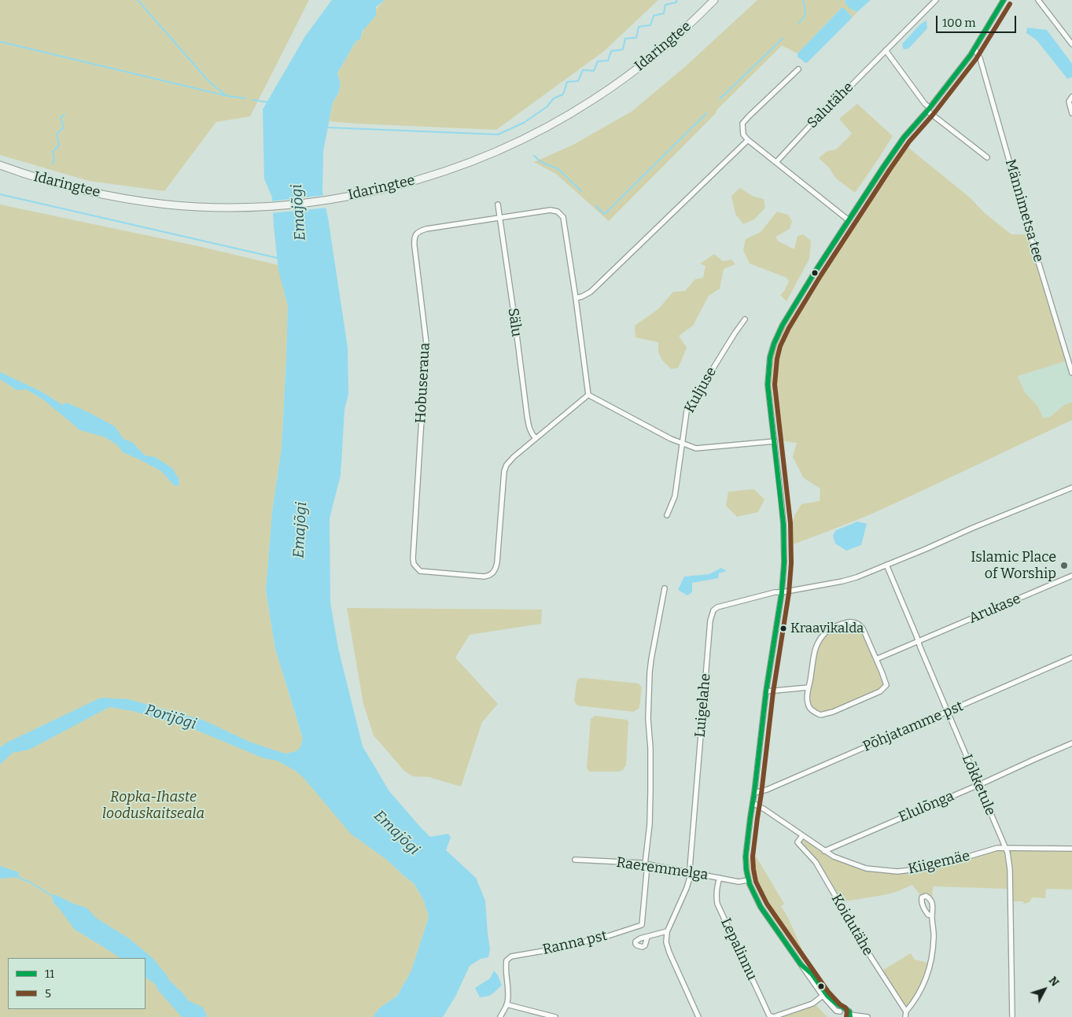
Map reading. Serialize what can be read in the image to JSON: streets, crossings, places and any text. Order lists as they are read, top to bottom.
{
  "streets": {
    "main road": ["Idaringtee"],
    "street": [
      "Salutähe",
      "Männimetsa tee",
      "Sälu",
      "Hobuseraua",
      "Kuljuse",
      "Arukase",
      "Luigelahe",
      "Põhjatamme pst",
      "Lõkketule",
      "Elulõnga",
      "Kiigemäe",
      "Raeremmelga",
      "Koidutähe",
      "Ranna pst",
      "Lepalinnu"
    ]
  },
  "crossings": [
    ["Sälu", "Hobuseraua"],
    ["Arukase", "Lõkketule"],
    ["Luigelahe", "Raeremmelga"],
    ["Põhjatamme pst", "Lõkketule"],
    ["Lõkketule", "Elulõnga"],
    ["Lõkketule", "Kiigemäe"],
    ["Elulõnga", "Kiigemäe"],
    ["Kiigemäe", "Koidutähe"],
    ["Raeremmelga", "Ranna pst"],
    ["Raeremmelga", "Lepalinnu"]
  ],
  "water": ["Emajõgi", "Porijõgi"],
  "parks": ["Ropka-Ihaste looduskaitseala"],
  "places": ["Islamic Place of Worship", "Kraavikalda"],
  "lines": ["transit line 11", "transit line 5"],
  "legend": ["11", "5"],
  "scale_bar": "100 m",
  "north": "top right"
}
